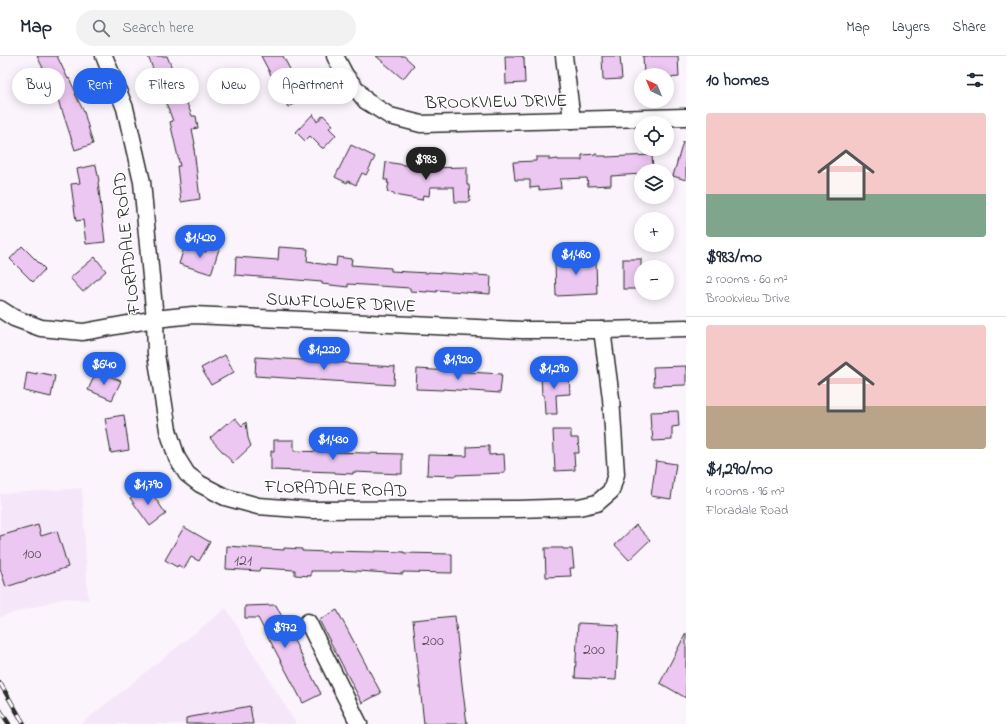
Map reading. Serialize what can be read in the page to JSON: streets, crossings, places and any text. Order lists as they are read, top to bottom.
{
  "streets": {
    "street": ["BROOKVIEW DRIVE", "FLORADALE ROAD", "SUNFLOWER DRIVE"]
  },
  "crossings": [
    ["FLORADALE ROAD", "SUNFLOWER DRIVE"]
  ],
  "house_numbers": [
    "100",
    "121",
    "200",
    "200"
  ],
  "north": "top left",
  "page": {
    "header": "Map",
    "search": "Search here",
    "nav": ["Map", "Layers", "Share"],
    "heading": "10 homes",
    "map_buttons": ["+", "−"],
    "chip": [
      "Buy",
      "Rent",
      "Filters",
      "New",
      "Apartment"
    ],
    "list": [
      {
        "name": "$983/mo",
        "note": "2 rooms · 60 m² · Brookview Drive"
      },
      {
        "name": "$1,290/mo",
        "note": "4 rooms · 96 m² · Floradale Road"
      }
    ],
    "price": [
      "$983",
      "$1,420",
      "$1,480",
      "$1,220",
      "$1,920",
      "$640",
      "$1,290",
      "$1,430",
      "$1,790",
      "$972"
    ]
  }
}
